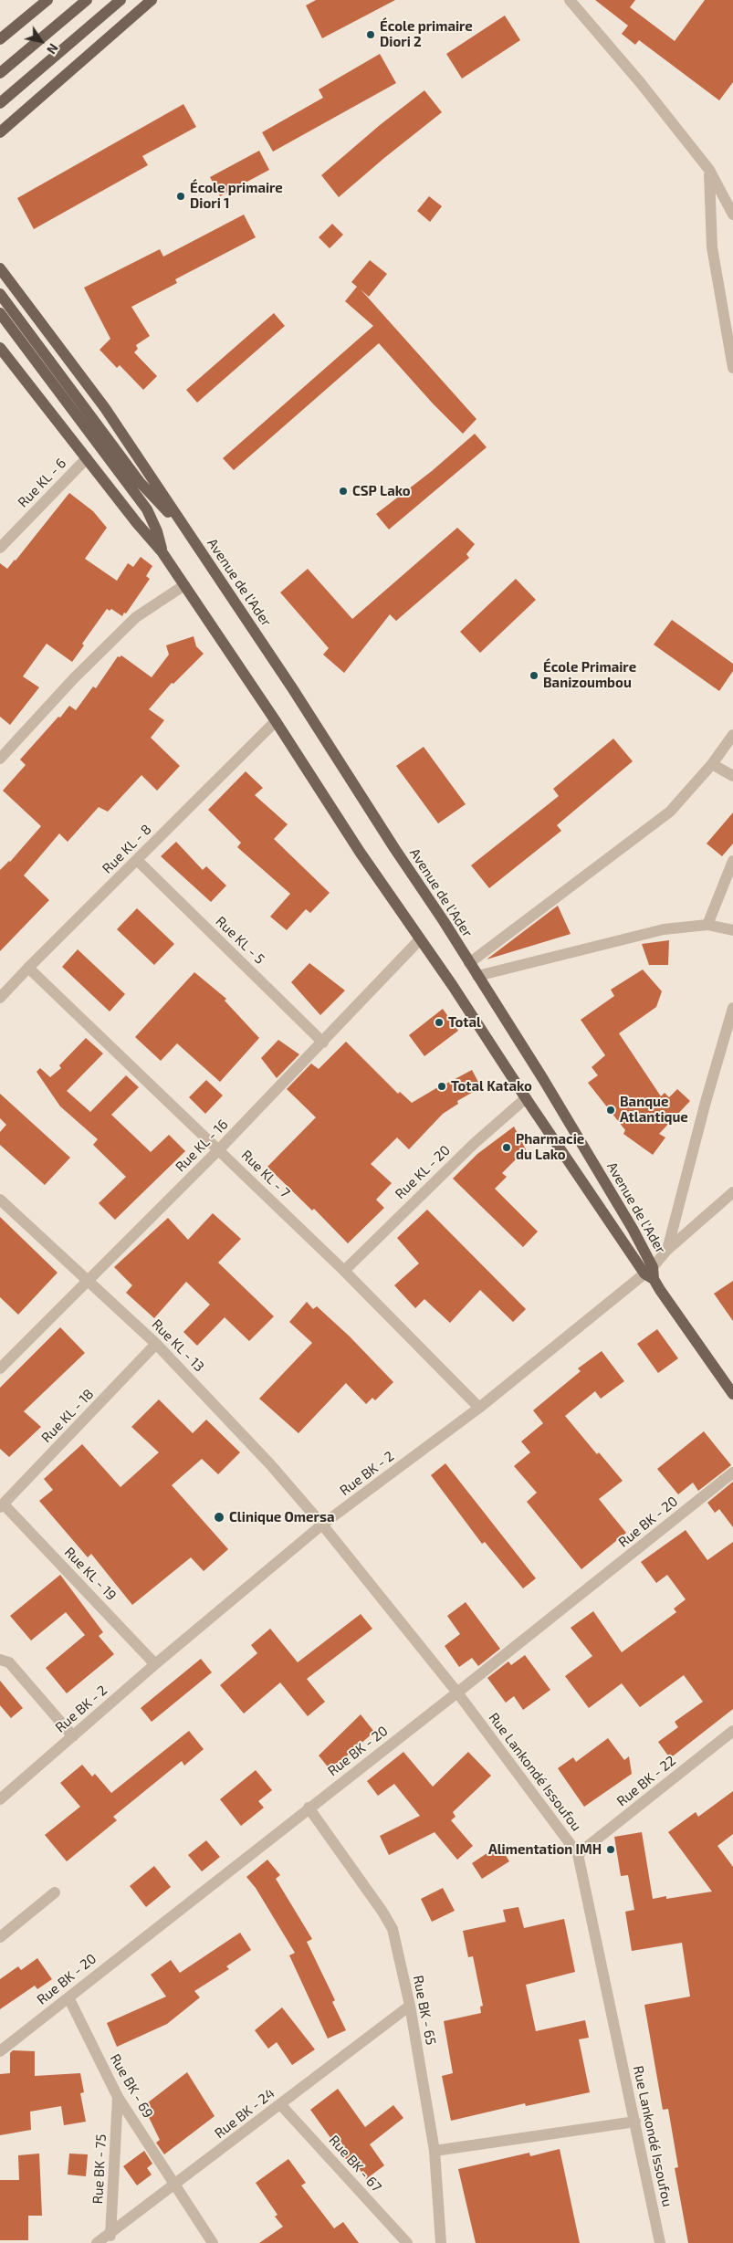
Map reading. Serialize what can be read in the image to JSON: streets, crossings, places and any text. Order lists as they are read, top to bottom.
{
  "streets": {
    "main road": ["Avenue de l'Ader"],
    "street": [
      "Rue KL - 6",
      "Rue KL - 8",
      "Rue KL - 5",
      "Rue KL - 16",
      "Rue KL - 20",
      "Rue KL - 7",
      "Rue KL - 13",
      "Rue KL - 18",
      "Rue BK - 2",
      "Rue BK - 20",
      "Rue KL - 19",
      "Rue Lankondé Issoufou",
      "Rue BK - 22",
      "Rue BK - 65",
      "Rue BK - 69",
      "Rue BK - 24",
      "Rue BK - 67",
      "Rue BK - 75"
    ]
  },
  "crossings": [
    ["Rue KL - 6", "Avenue de l'Ader"],
    ["Avenue de l'Ader", "Rue KL - 8"],
    ["Avenue de l'Ader", "Rue KL - 16"],
    ["Avenue de l'Ader", "Rue KL - 20"],
    ["Avenue de l'Ader", "Rue BK - 2"],
    ["Rue KL - 8", "Rue KL - 5"],
    ["Rue KL - 8", "Rue KL - 7"],
    ["Rue KL - 5", "Rue KL - 16"],
    ["Rue KL - 16", "Rue KL - 7"],
    ["Rue KL - 16", "Rue KL - 13"],
    ["Rue KL - 20", "Rue KL - 7"],
    ["Rue KL - 7", "Rue BK - 2"],
    ["Rue KL - 13", "Rue KL - 18"],
    ["Rue KL - 13", "Rue BK - 2"],
    ["Rue KL - 13", "Rue Lankondé Issoufou"],
    ["Rue KL - 18", "Rue KL - 19"],
    ["Rue BK - 2", "Rue KL - 19"],
    ["Rue BK - 2", "Rue Lankondé Issoufou"],
    ["Rue BK - 20", "Rue Lankondé Issoufou"],
    ["Rue BK - 20", "Rue BK - 65"],
    ["Rue BK - 20", "Rue BK - 69"],
    ["Rue Lankondé Issoufou", "Rue BK - 22"],
    ["Rue BK - 65", "Rue BK - 24"],
    ["Rue BK - 69", "Rue BK - 24"],
    ["Rue BK - 69", "Rue BK - 75"],
    ["Rue BK - 24", "Rue BK - 67"],
    ["Rue BK - 24", "Rue BK - 75"]
  ],
  "places": [
    "École primaire Diori 2",
    "École primaire Diori 1",
    "CSP Lako",
    "École Primaire Banizoumbou",
    "Total",
    "Total Katako",
    "Banque Atlantique",
    "Pharmacie du Lako",
    "Clinique Omersa",
    "Alimentation IMH"
  ],
  "north": "bottom right"
}
